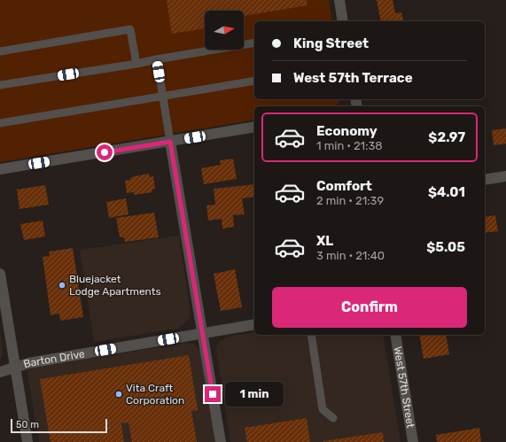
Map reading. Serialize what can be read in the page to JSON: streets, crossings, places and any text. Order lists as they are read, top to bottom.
{
  "streets": {
    "street": ["Barton Drive", "West 57th Street"]
  },
  "places": ["Bluejacket Lodge Apartments", "Vita Craft Corporation"],
  "scale_bar": "50 m",
  "north": "right",
  "page": {
    "banner": ["King Street", "West 57th Terrace"],
    "list": [
      {
        "name": "Economy",
        "note": "1 min · 21:38",
        "value": "$2.97"
      },
      {
        "name": "Comfort",
        "note": "2 min · 21:39",
        "value": "$4.01"
      },
      {
        "name": "XL",
        "note": "3 min · 21:40",
        "value": "$5.05"
      }
    ],
    "buttons": "Confirm",
    "bubble": "1 min",
    "scale": "50 m"
  }
}
